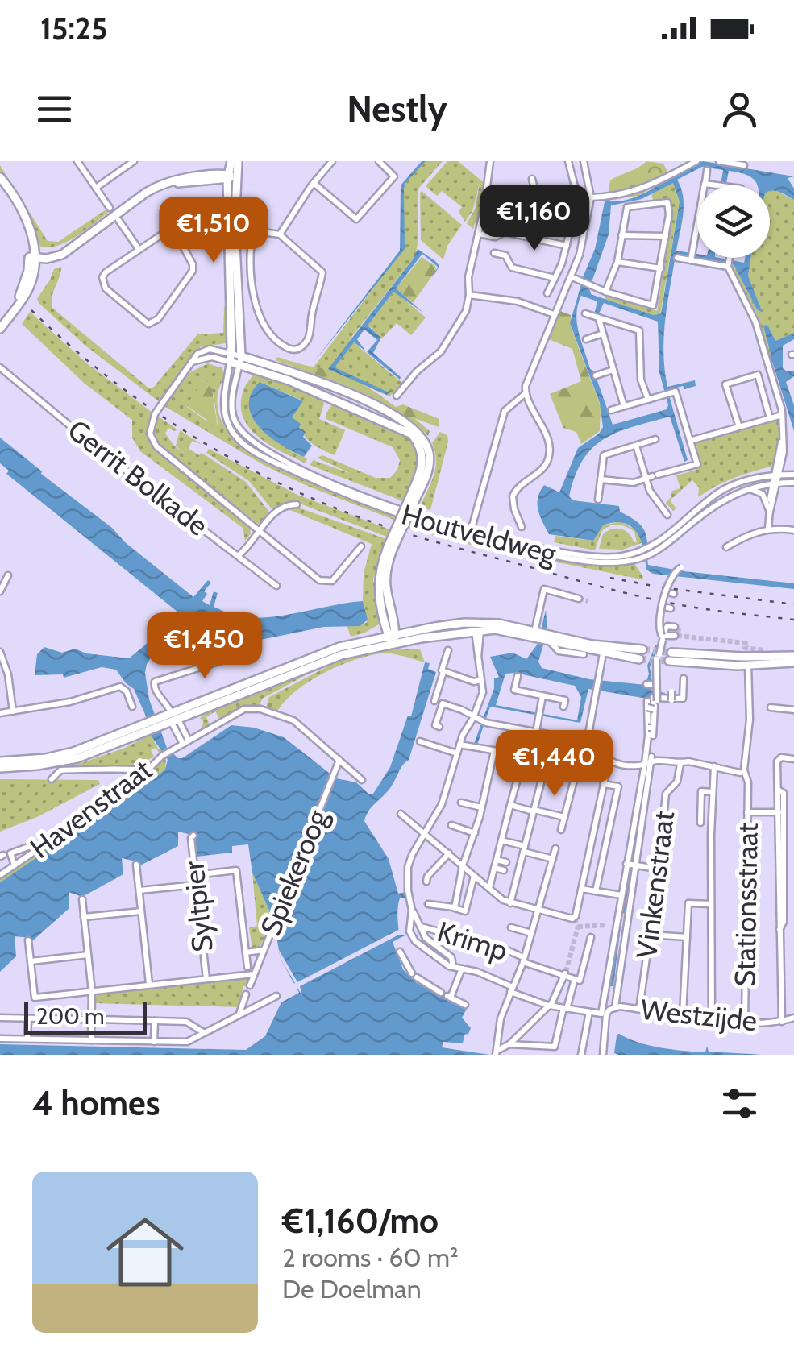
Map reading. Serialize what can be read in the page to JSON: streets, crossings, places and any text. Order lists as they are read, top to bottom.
{
  "streets": {
    "street": [
      "Gerrit Bolkade",
      "Houtveldweg",
      "Havenstraat",
      "Spiekeroog",
      "Vinkenstraat",
      "Stationsstraat",
      "Syltpier",
      "Krimp",
      "Westzijde"
    ]
  },
  "crossings": [
    ["Vinkenstraat", "Westzijde"],
    ["Stationsstraat", "Westzijde"]
  ],
  "scale_bar": "200 m",
  "page": {
    "status": "15:25",
    "header": "Nestly",
    "price": [
      "€1,160",
      "€1,510",
      "€1,450",
      "€1,440"
    ],
    "scale": "200 m",
    "heading": "4 homes",
    "list": [
      {
        "name": "€1,160/mo",
        "note": "2 rooms · 60 m² · De Doelman"
      }
    ]
  }
}
